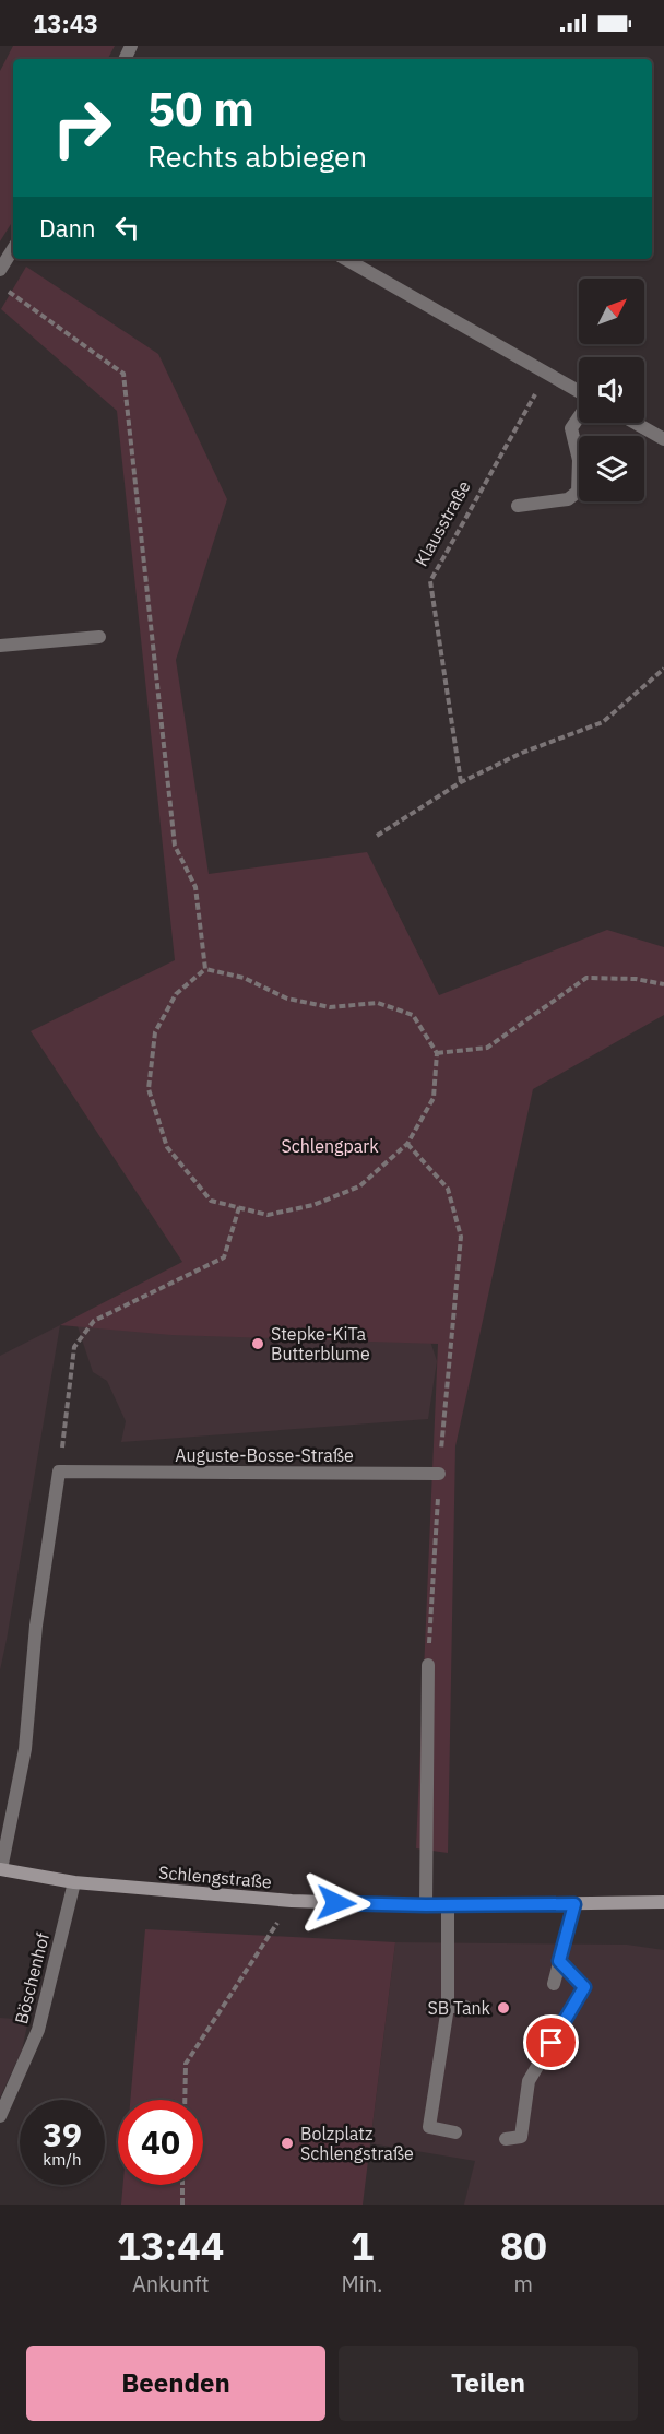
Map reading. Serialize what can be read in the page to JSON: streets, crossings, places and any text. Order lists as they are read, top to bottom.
{
  "streets": {
    "street": ["Auguste-Bosse-Straße", "Schlengstraße", "Böschenhof"],
    "path": ["Klausstraße"]
  },
  "crossings": [
    ["Schlengstraße", "Böschenhof"]
  ],
  "parks": ["Schlengpark"],
  "places": ["Stepke-KiTa Butterblume", "SB Tank", "Bolzplatz Schlengstraße"],
  "north": "top right",
  "page": {
    "status": "13:43",
    "turn": ["50 m", "Rechts abbiegen"],
    "then": "Dann",
    "speed": "39 km/h",
    "limit": "40",
    "eta": [
      "13:44",
      "Ankunft",
      "1",
      "Min.",
      "80",
      "m"
    ],
    "buttons": ["Beenden", "Teilen"]
  }
}
